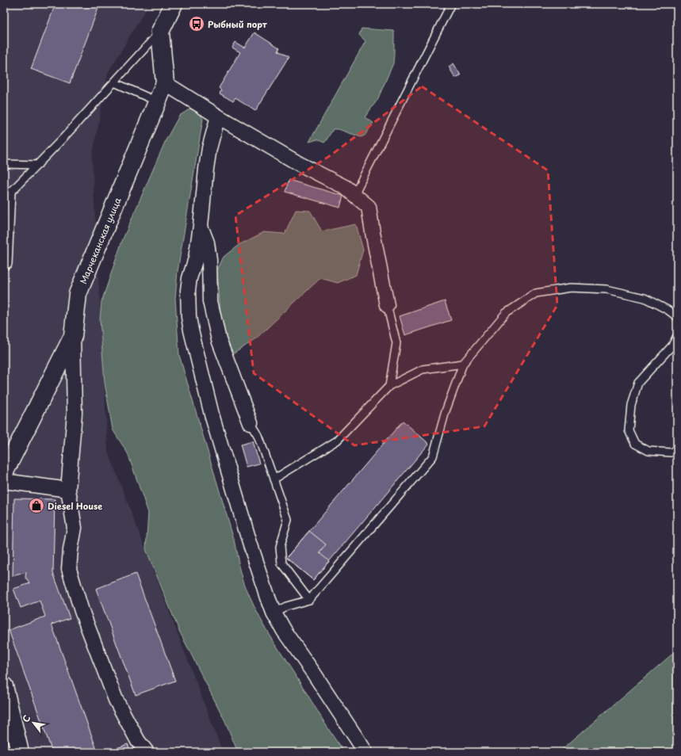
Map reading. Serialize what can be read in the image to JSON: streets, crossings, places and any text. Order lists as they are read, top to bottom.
{
  "streets": {
    "street": ["Марчеканская улица"]
  },
  "places": {
    "bus stop": ["Рыбный порт"],
    "shop": ["Diesel House"]
  },
  "north": "top left"
}
